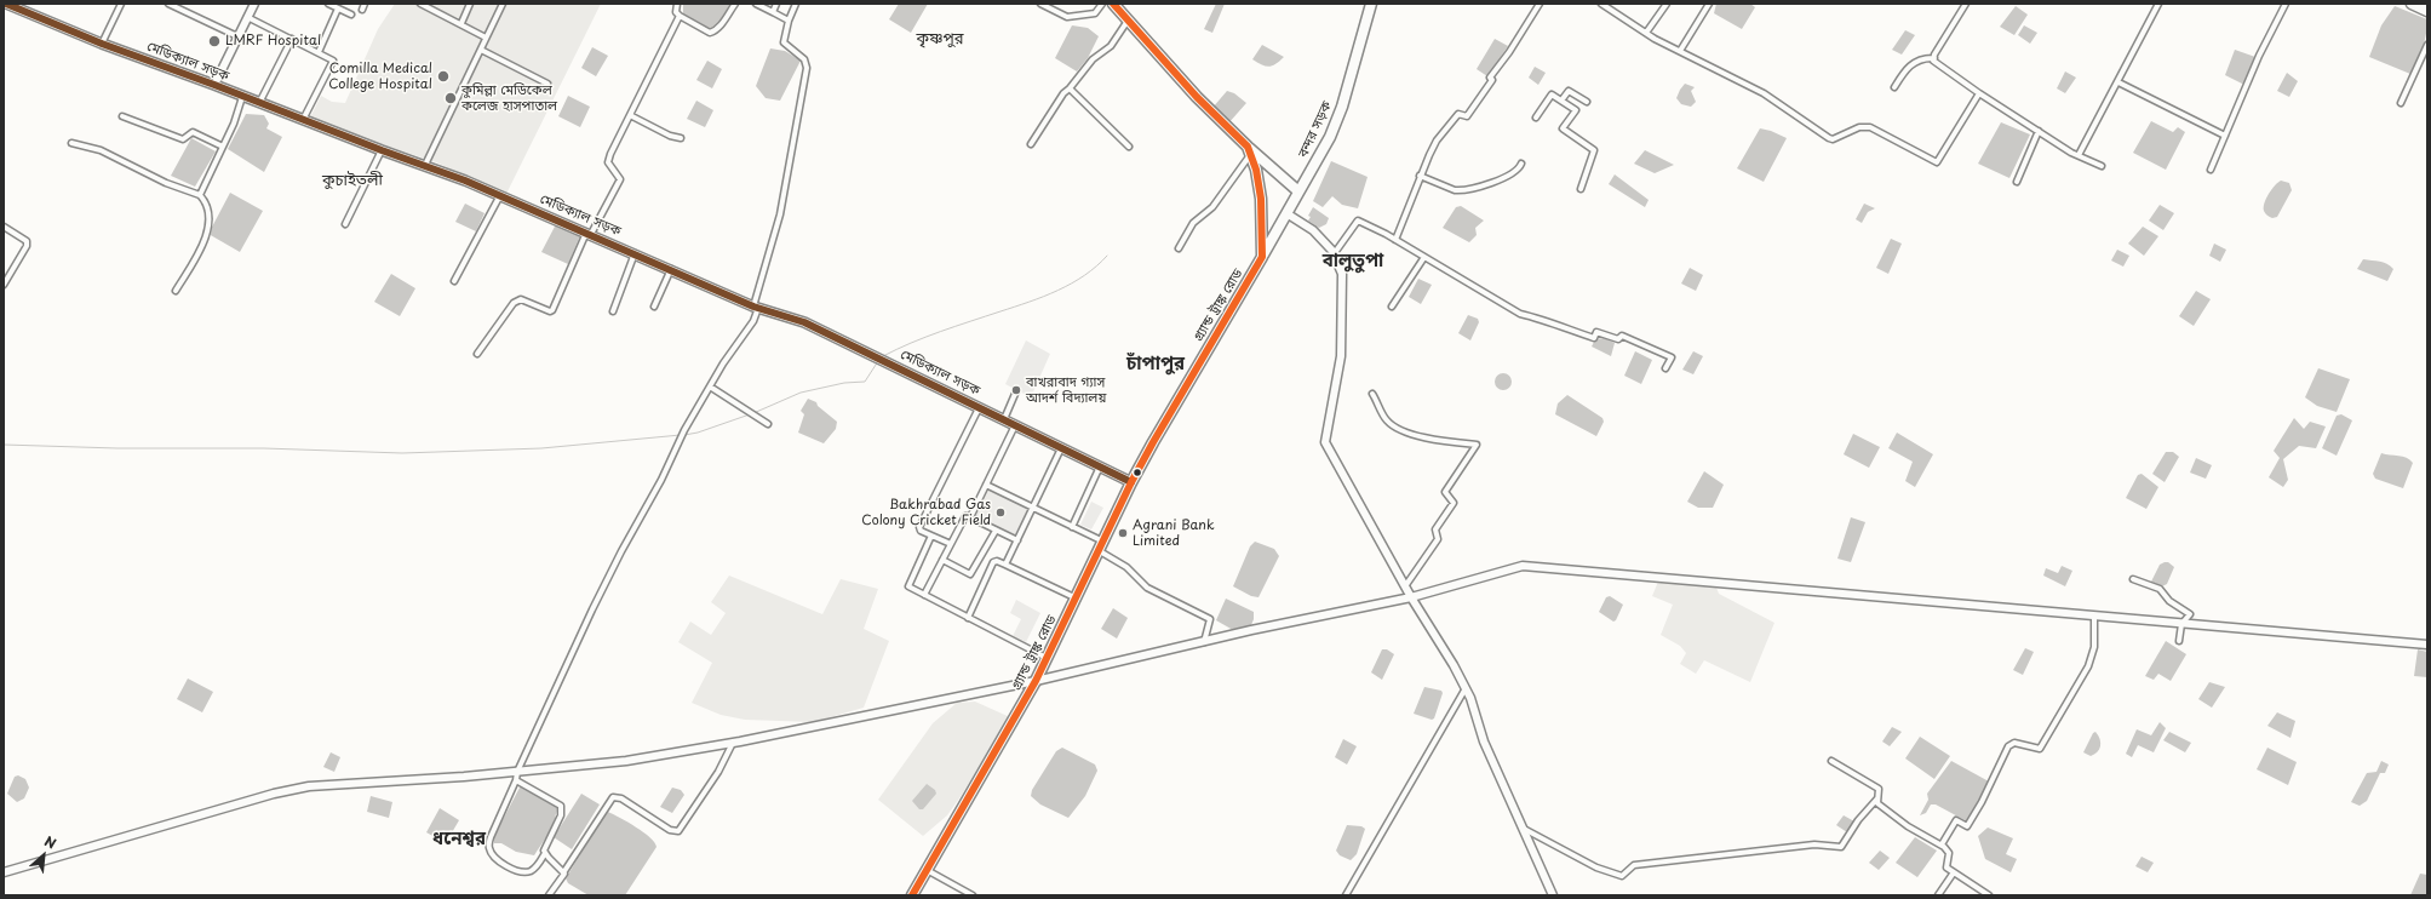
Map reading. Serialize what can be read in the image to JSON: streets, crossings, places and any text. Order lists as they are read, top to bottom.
{
  "streets": {
    "highway": ["বন্দর সড়ক", "গ্র্যান্ড ট্রাঙ্ক রোড"],
    "main road": ["মেডিক্যাল সড়ক"]
  },
  "crossings": [
    ["মেডিক্যাল সড়ক", "গ্র্যান্ড ট্রাঙ্ক রোড"],
    ["বন্দর সড়ক", "গ্র্যান্ড ট্রাঙ্ক রোড"]
  ],
  "districts": [
    "কৃষ্ণপুর",
    "কুচাইতলী",
    "বালুতুপা",
    "চাঁপাপুর",
    "ধনেশ্বর"
  ],
  "places": [
    "LMRF Hospital",
    "Comilla Medical College Hospital",
    "কুমিল্লা মেডিকেল কলেজ হাসপাতাল",
    "বাখরাবাদ গ্যাস আদর্শ বিদ্যালয়",
    "Bakhrabad Gas Colony Cricket Field",
    "Agrani Bank Limited"
  ],
  "north": "top right"
}
